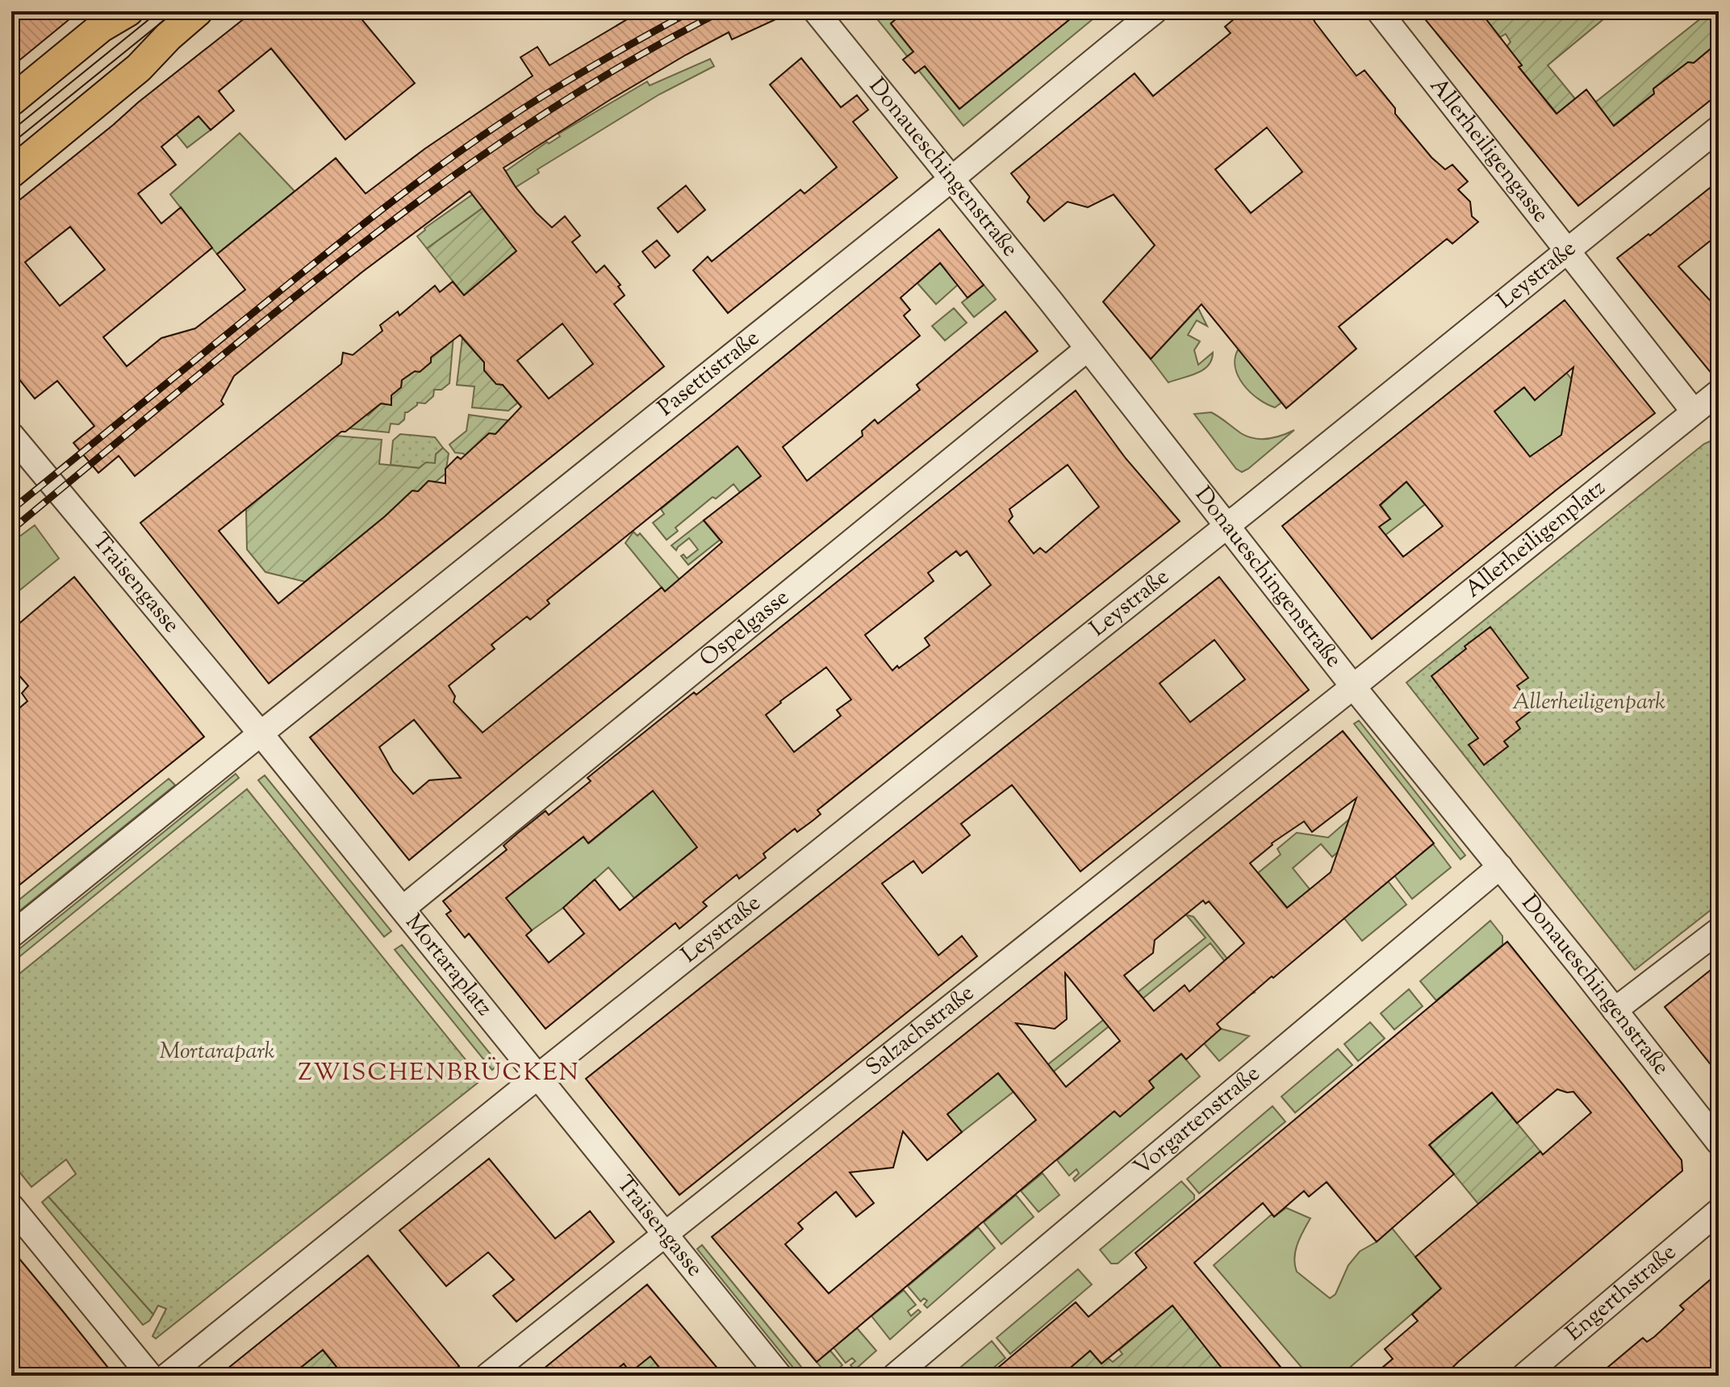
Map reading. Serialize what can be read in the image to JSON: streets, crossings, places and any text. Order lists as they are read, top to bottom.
{
  "streets": {
    "street": [
      "Allerheiligengasse",
      "Donaueschingenstraße",
      "Leystraße",
      "Pasettistraße",
      "Allerheiligenplatz",
      "Traisengasse",
      "Ospelgasse",
      "Mortaraplatz",
      "Salzachstraße",
      "Vorgartenstraße",
      "Engerthstraße"
    ]
  },
  "crossings": [
    ["Allerheiligengasse", "Leystraße"],
    ["Allerheiligengasse", "Allerheiligenplatz"],
    ["Donaueschingenstraße", "Leystraße"],
    ["Donaueschingenstraße", "Pasettistraße"],
    ["Donaueschingenstraße", "Allerheiligenplatz"],
    ["Donaueschingenstraße", "Ospelgasse"],
    ["Donaueschingenstraße", "Salzachstraße"],
    ["Donaueschingenstraße", "Vorgartenstraße"],
    ["Leystraße", "Traisengasse"],
    ["Leystraße", "Mortaraplatz"],
    ["Pasettistraße", "Traisengasse"],
    ["Pasettistraße", "Mortaraplatz"],
    ["Allerheiligenplatz", "Salzachstraße"],
    ["Traisengasse", "Mortaraplatz"],
    ["Traisengasse", "Salzachstraße"],
    ["Ospelgasse", "Mortaraplatz"]
  ],
  "districts": ["ZWISCHENBRÜCKEN"],
  "parks": ["Allerheiligenpark", "Mortarapark"]
}
